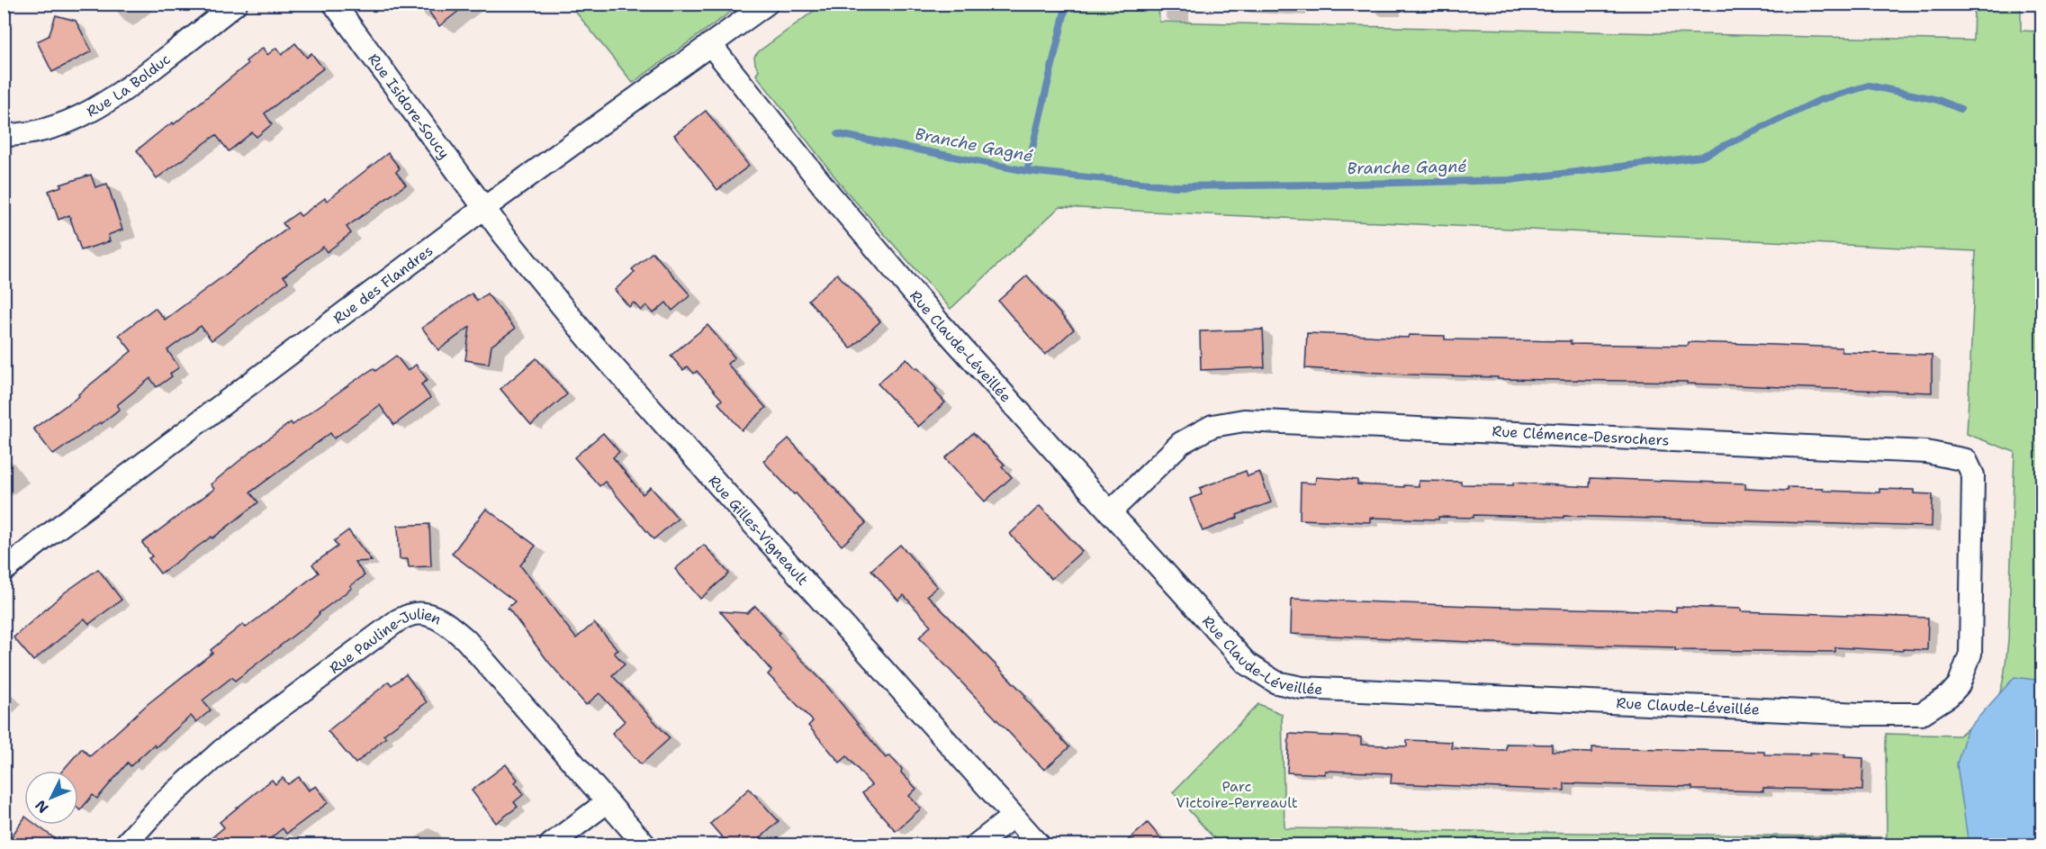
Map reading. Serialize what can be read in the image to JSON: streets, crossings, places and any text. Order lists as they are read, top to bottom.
{
  "streets": {
    "street": [
      "Rue La Bolduc",
      "Rue Isidore-Soucy",
      "Rue des Flandres",
      "Rue Claude-Léveillée",
      "Rue Clémence-Desrochers",
      "Rue Gilles-Vigneault",
      "Rue Pauline-Julien"
    ]
  },
  "crossings": [
    ["Rue Isidore-Soucy", "Rue des Flandres"],
    ["Rue Isidore-Soucy", "Rue Gilles-Vigneault"],
    ["Rue des Flandres", "Rue Claude-Léveillée"],
    ["Rue des Flandres", "Rue Gilles-Vigneault"],
    ["Rue Claude-Léveillée", "Rue Clémence-Desrochers"]
  ],
  "water": ["Branche Gagné"],
  "parks": ["Parc Victoire-Perreault"],
  "north": "bottom left"
}
